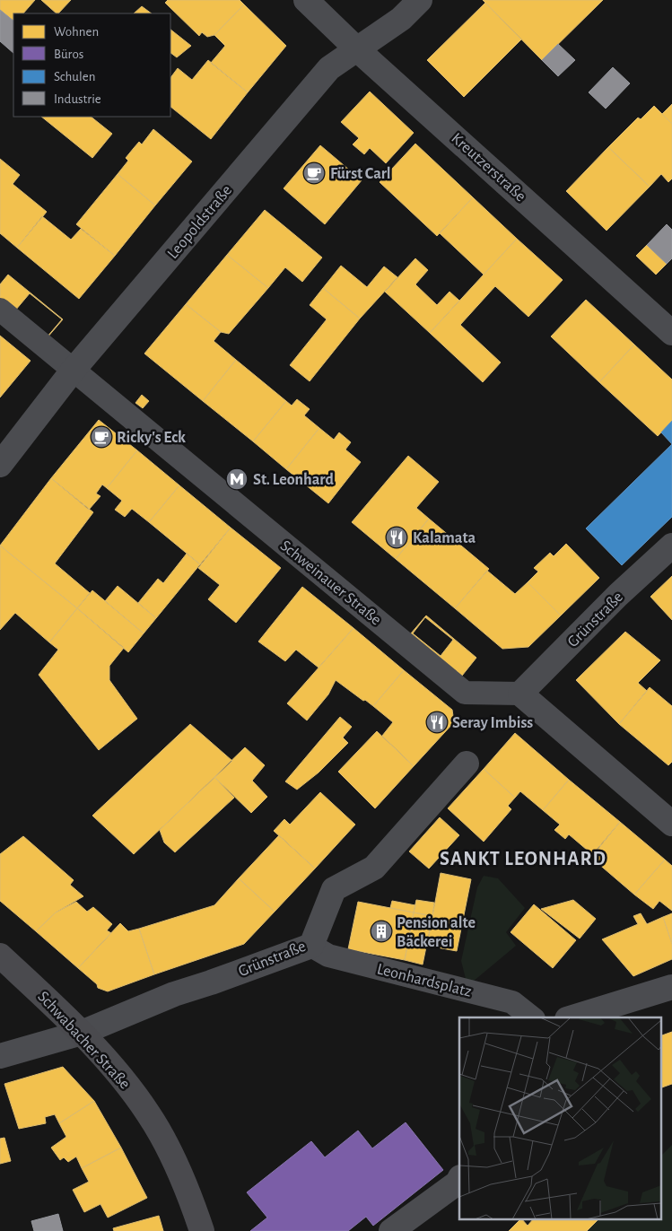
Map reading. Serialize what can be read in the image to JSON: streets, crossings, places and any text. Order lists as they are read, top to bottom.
{
  "streets": {
    "main road": ["Schwabacher Straße"],
    "street": [
      "Kreutzerstraße",
      "Leopoldstraße",
      "Schweinauer Straße",
      "Grünstraße",
      "Leonhardsplatz"
    ]
  },
  "crossings": [
    ["Kreutzerstraße", "Leopoldstraße"],
    ["Leopoldstraße", "Schweinauer Straße"],
    ["Schweinauer Straße", "Grünstraße"],
    ["Grünstraße", "Leonhardsplatz"],
    ["Grünstraße", "Schwabacher Straße"]
  ],
  "districts": ["SANKT LEONHARD"],
  "places": {
    "cafe": ["Fürst Carl", "Ricky's Eck"],
    "metro station": ["St. Leonhard"],
    "restaurant": ["Kalamata", "Seray Imbiss"],
    "building": ["Pension alte Bäckerei"]
  },
  "legend": [
    "Wohnen",
    "Büros",
    "Schulen",
    "Industrie"
  ]
}
